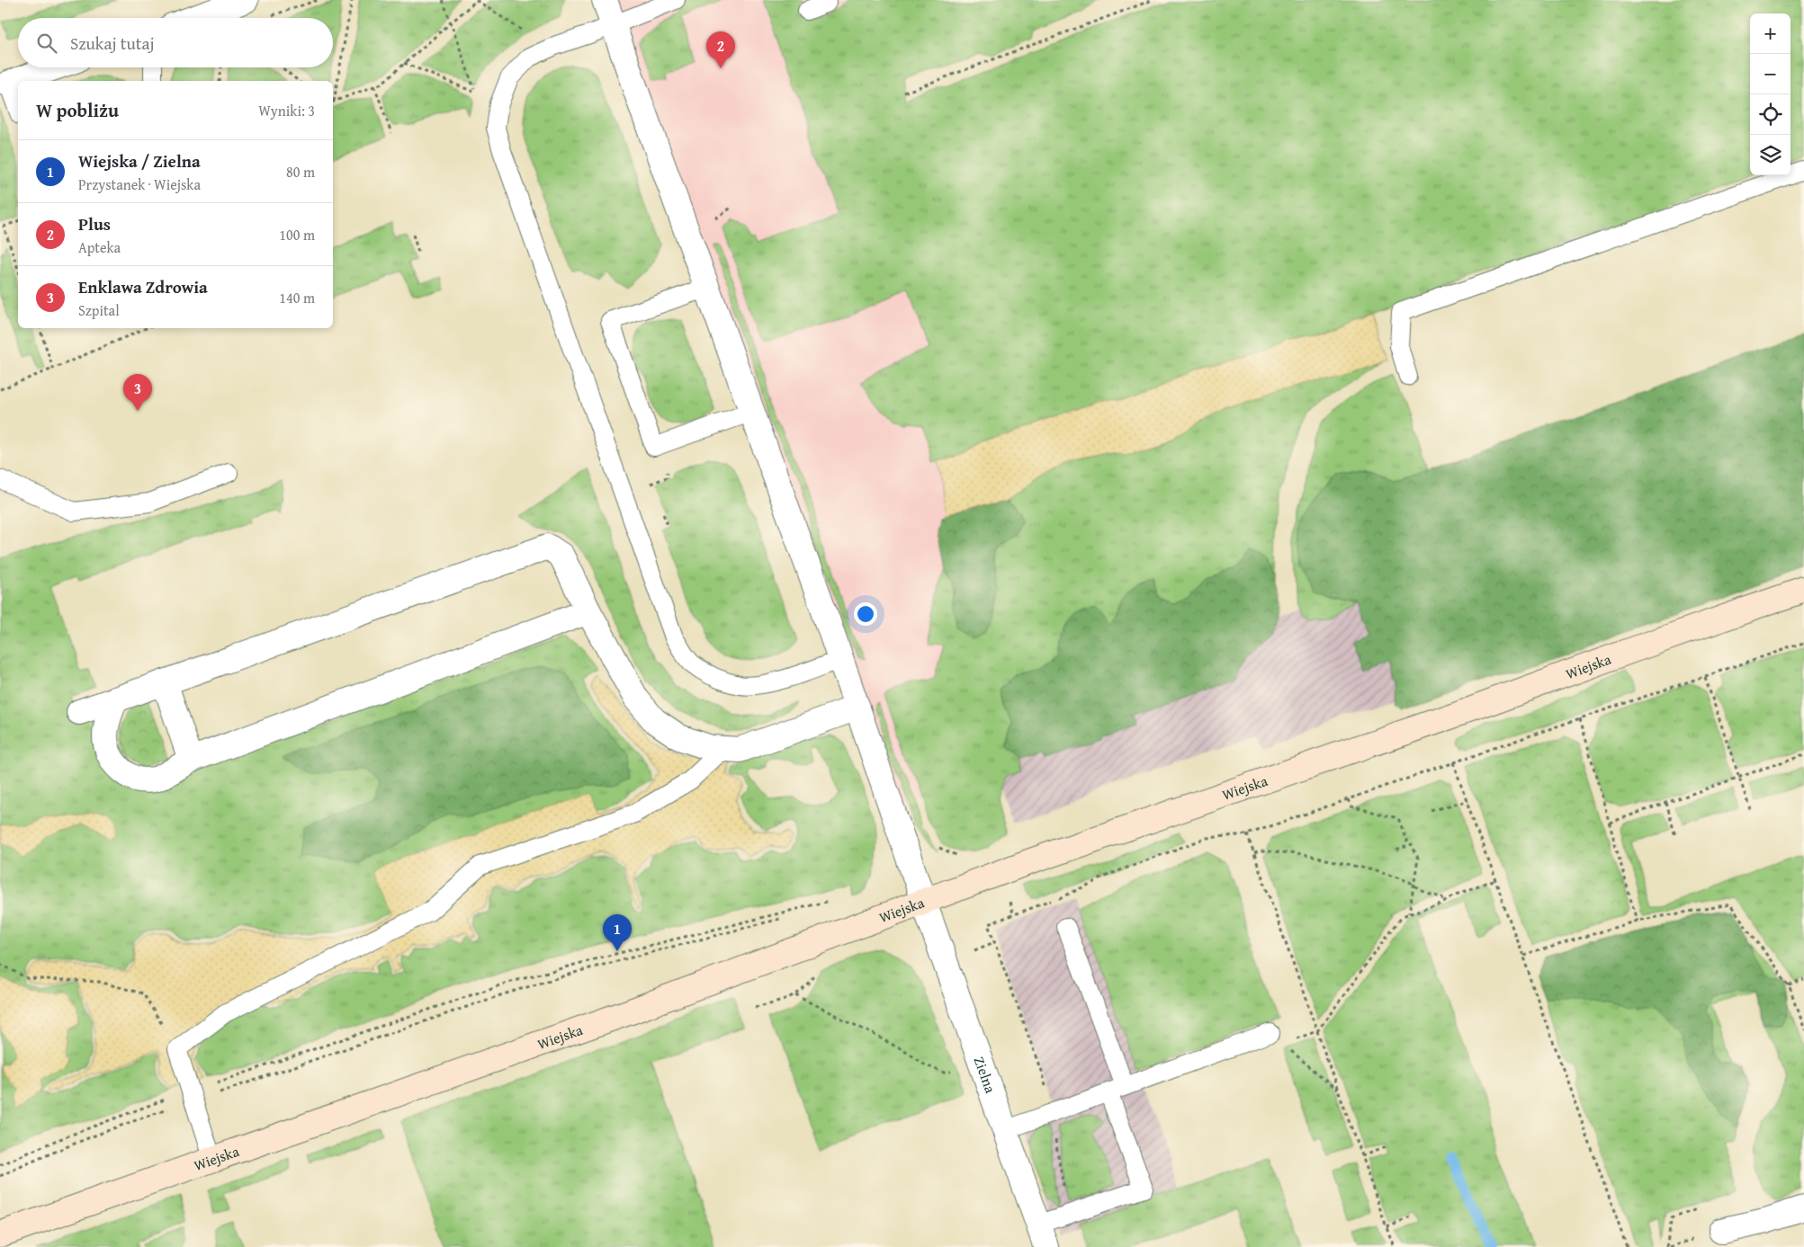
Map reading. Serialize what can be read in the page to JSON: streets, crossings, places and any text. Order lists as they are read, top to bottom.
{
  "streets": {
    "street": ["Wiejska", "Zielna"]
  },
  "crossings": [
    ["Wiejska", "Zielna"]
  ],
  "page": {
    "map_buttons": ["+", "−"],
    "search": "Szukaj tutaj",
    "pins": ["2", "3", "1"],
    "heading": ["W pobliżu", "Wyniki: 3"],
    "list": [
      {
        "mark": "1",
        "name": "Wiejska / Zielna",
        "note": "Przystanek · Wiejska",
        "value": "80 m"
      },
      {
        "mark": "2",
        "name": "Plus",
        "note": "Apteka",
        "value": "100 m"
      },
      {
        "mark": "3",
        "name": "Enklawa Zdrowia",
        "note": "Szpital",
        "value": "140 m"
      }
    ]
  }
}
